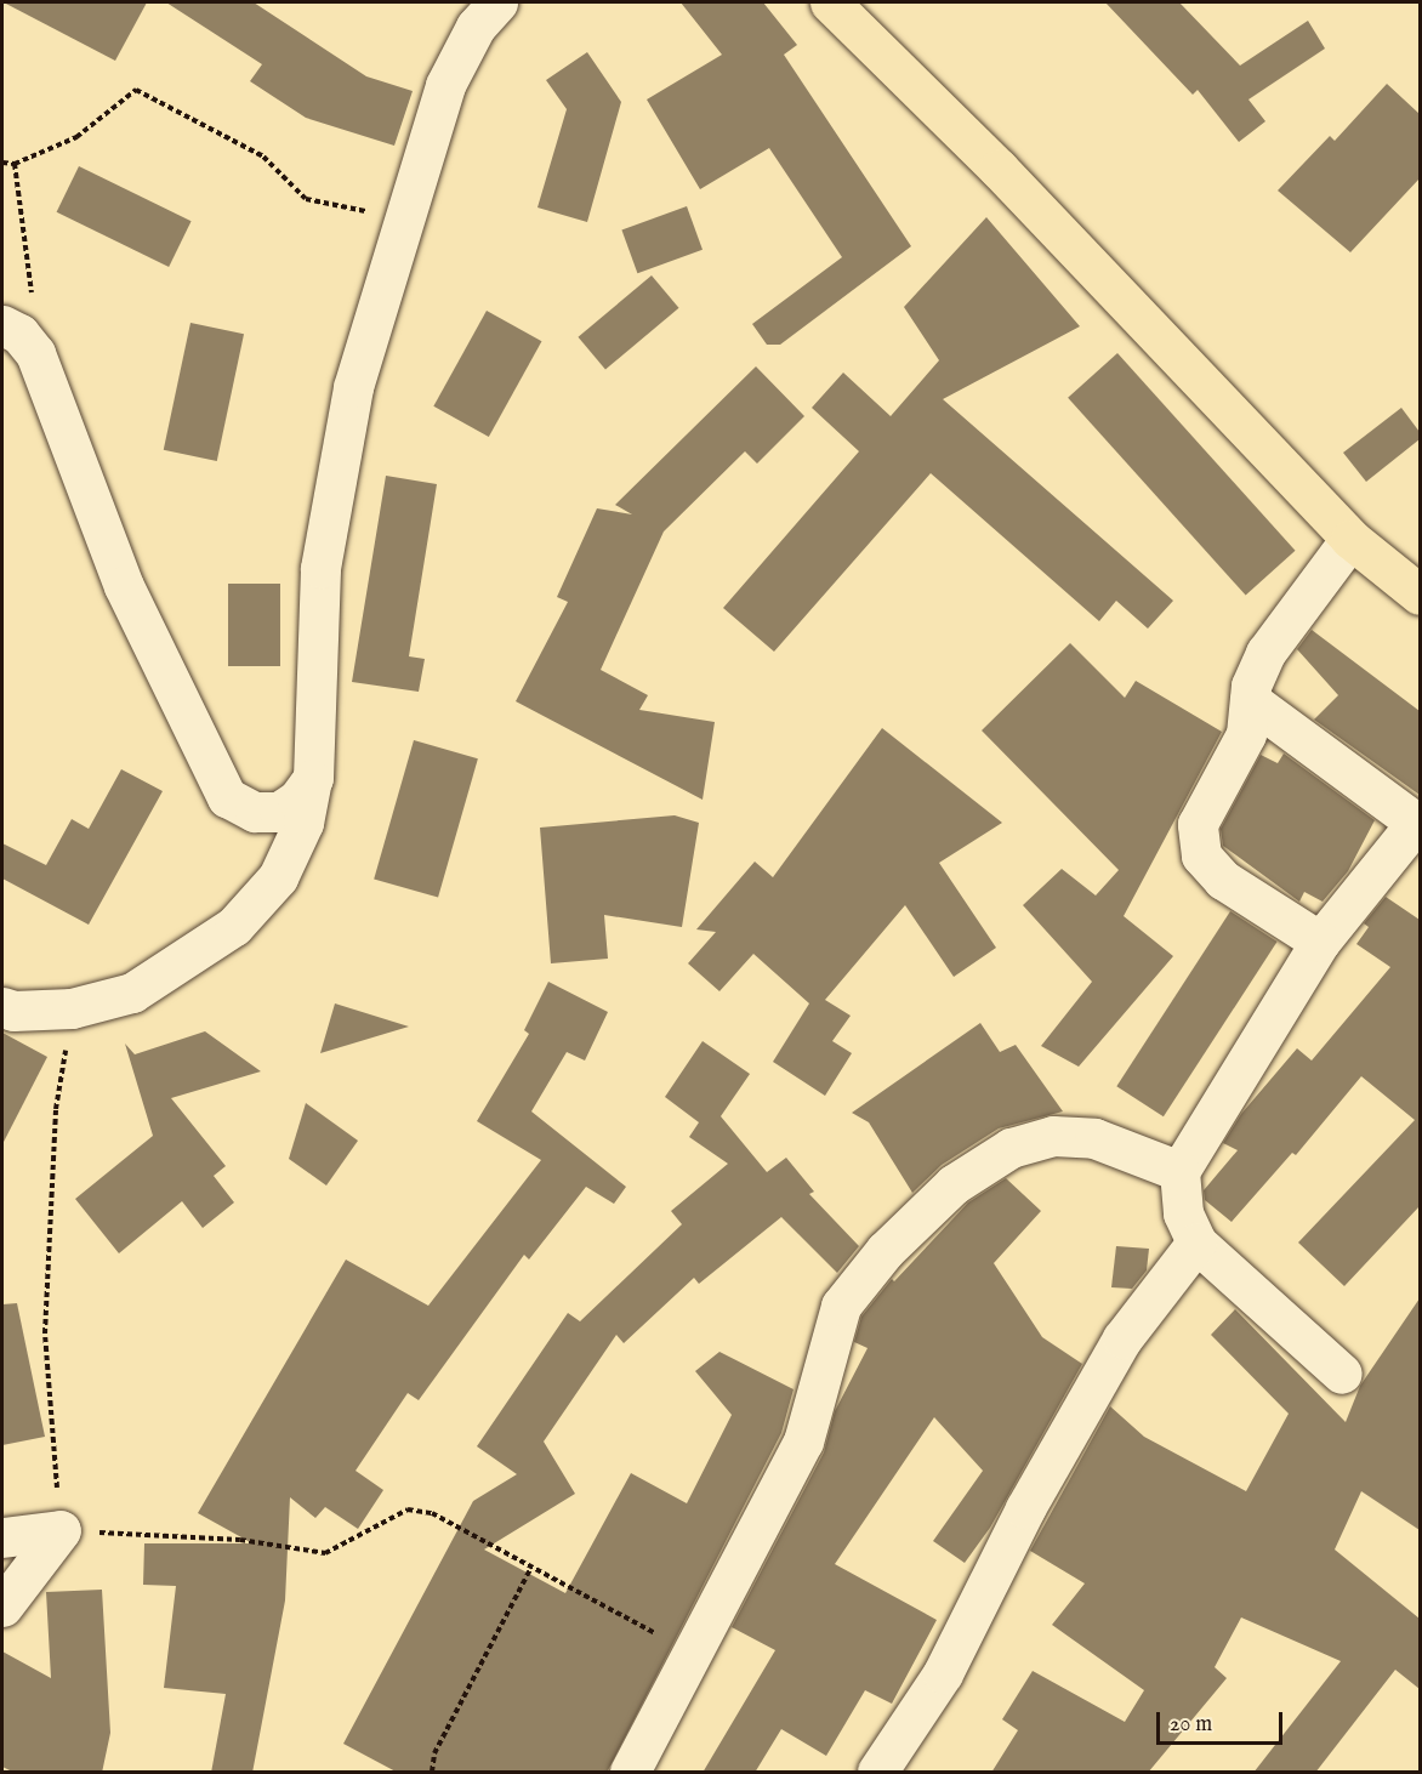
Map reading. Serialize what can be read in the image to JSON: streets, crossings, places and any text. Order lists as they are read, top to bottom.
{
  "scale_bar": "20 m"
}
